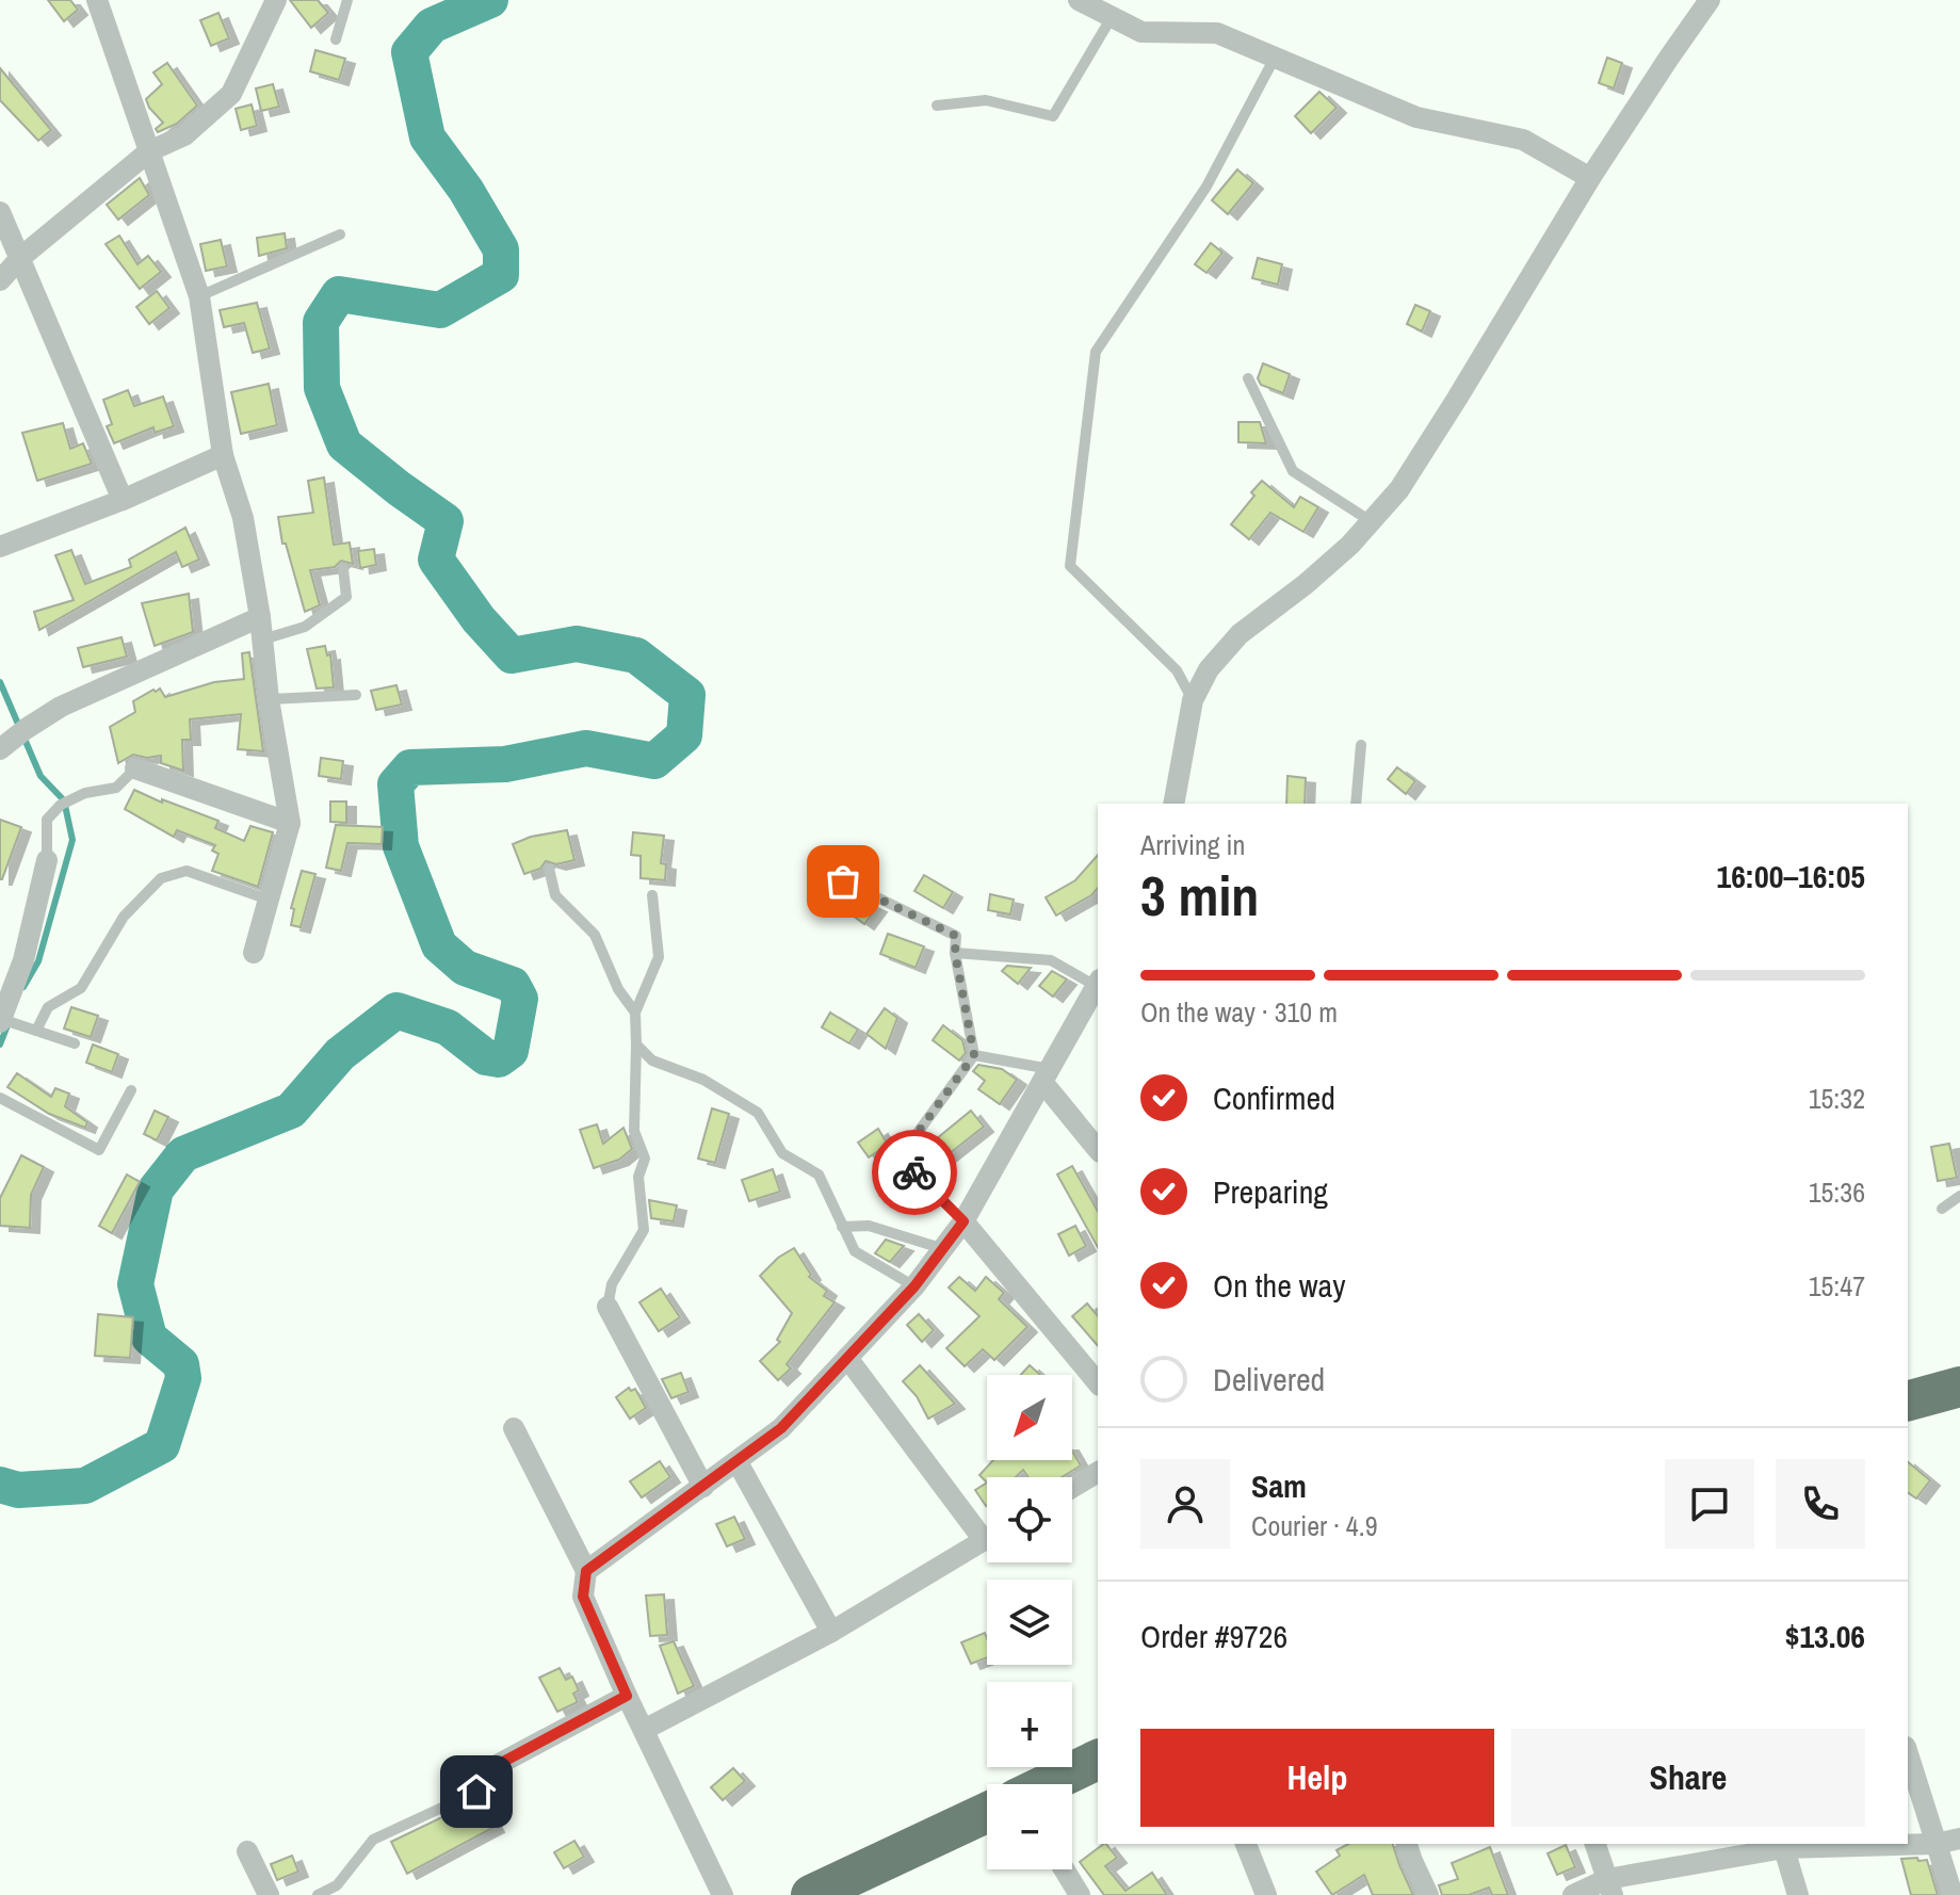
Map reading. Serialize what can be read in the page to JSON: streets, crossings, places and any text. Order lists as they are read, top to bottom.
{
  "north": "bottom left",
  "page": {
    "heading": ["3 min", "Arriving in", "16:00–16:05"],
    "panel": [
      "Sam",
      "Courier · 4.9",
      "Order #9726",
      "$13.06"
    ],
    "bar": "On the way · 310 m",
    "list": [
      ["Confirmed", "15:32"],
      ["Preparing", "15:36"],
      ["On the way", "15:47"],
      "Delivered"
    ],
    "map_buttons": ["+", "−"],
    "buttons": ["Help", "Share"]
  }
}
